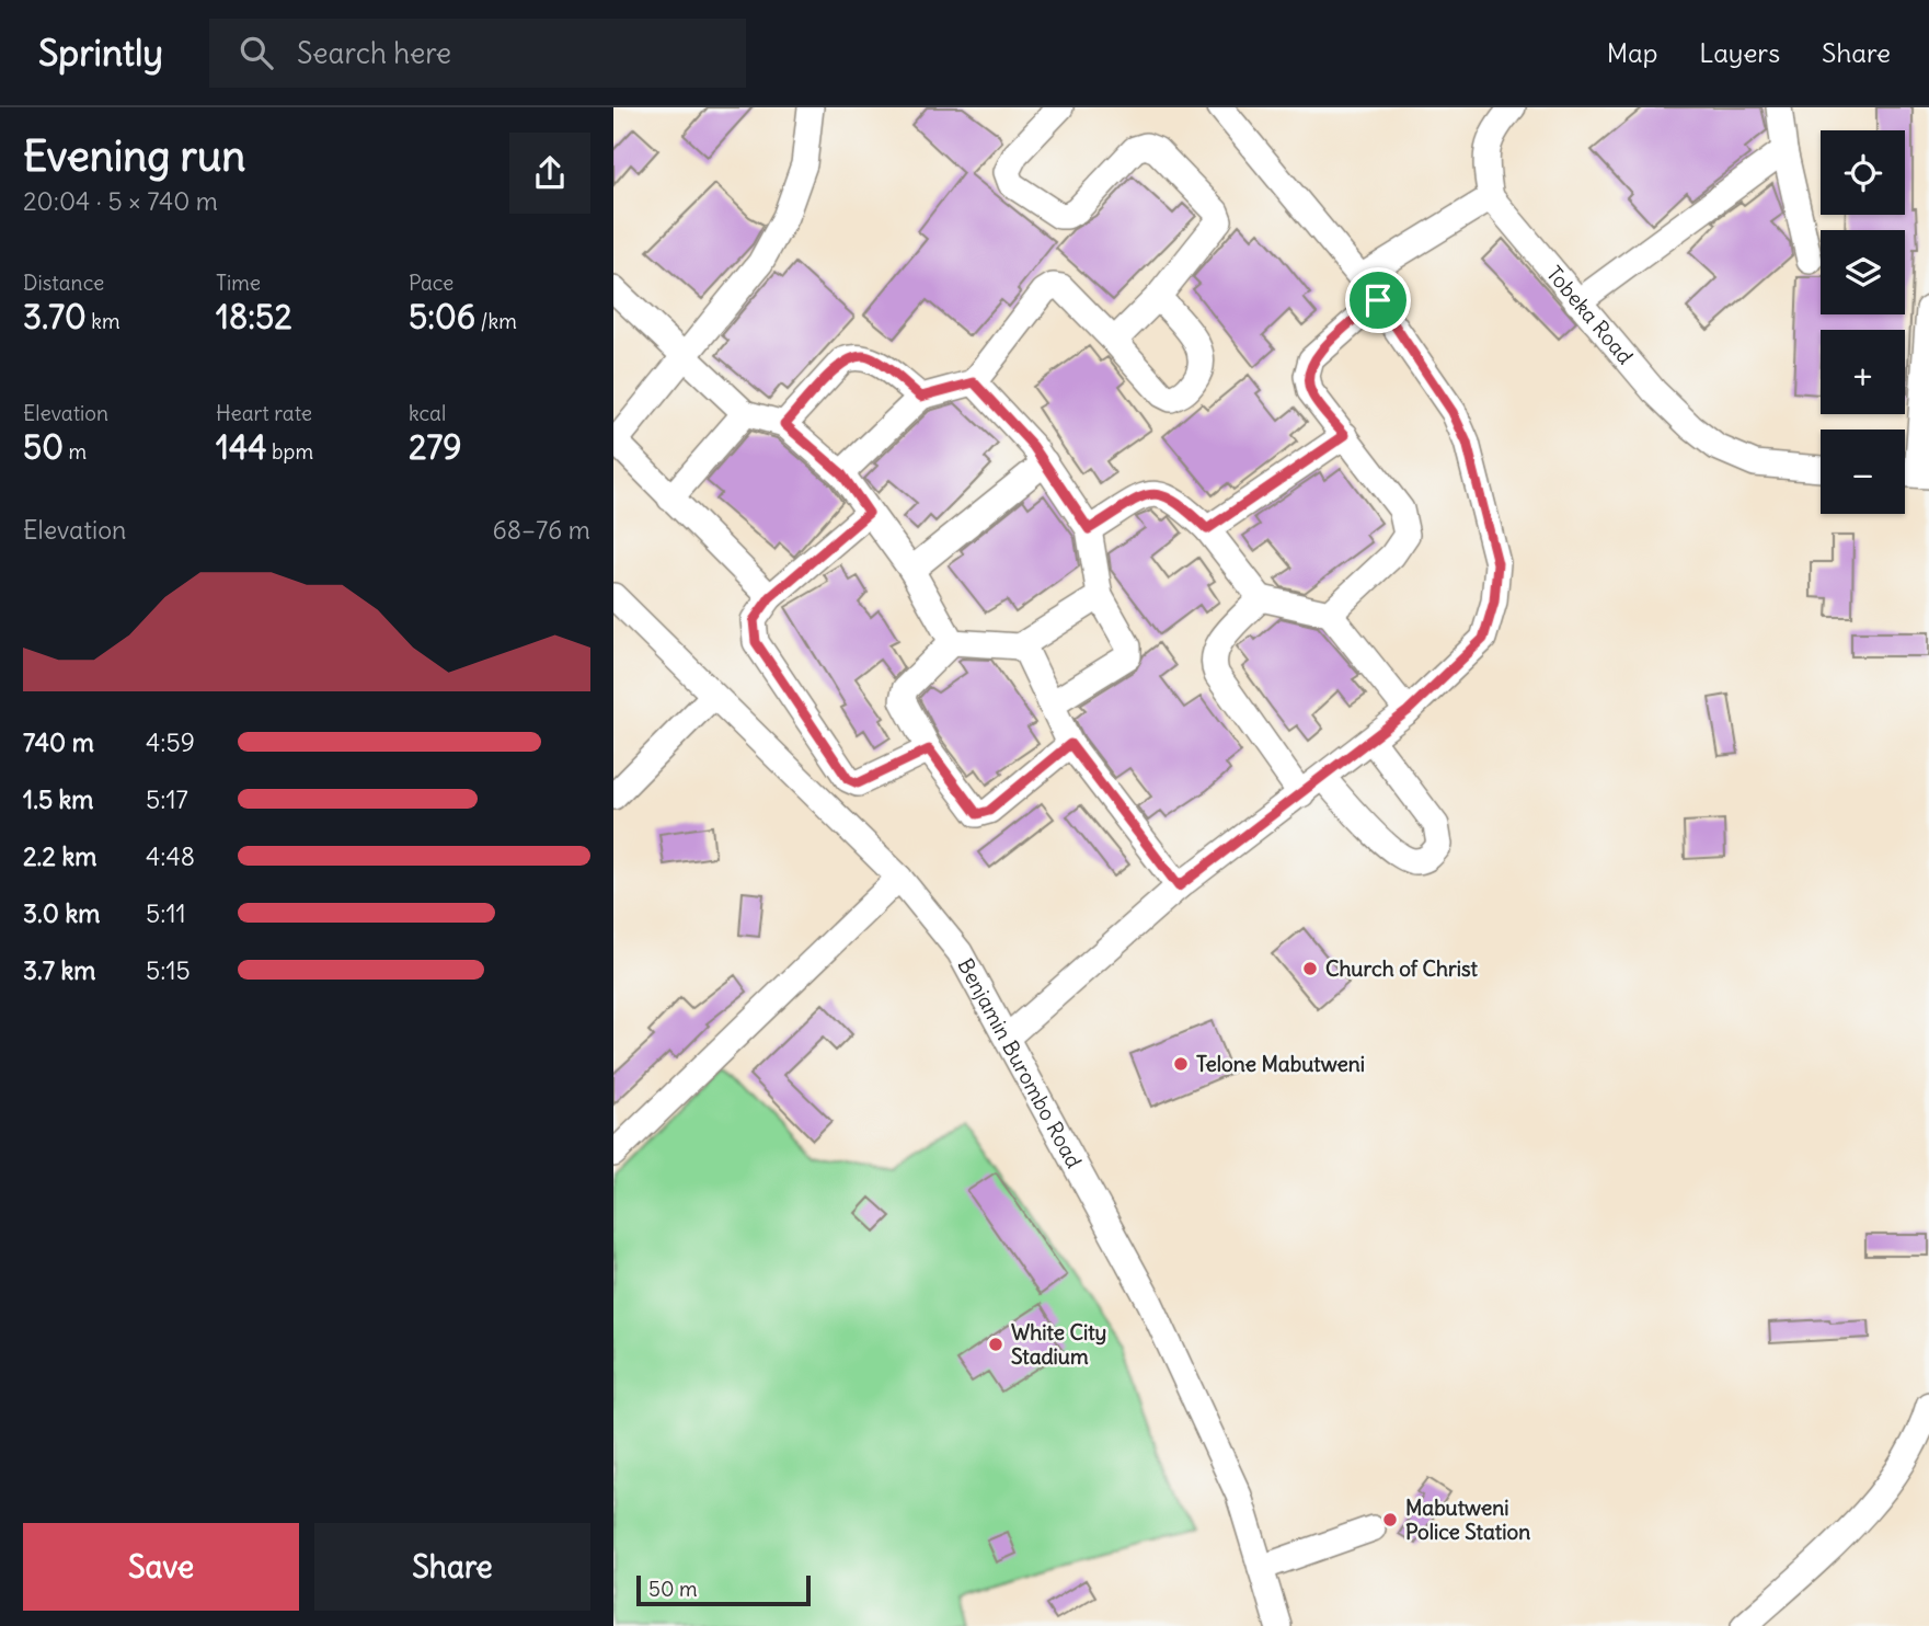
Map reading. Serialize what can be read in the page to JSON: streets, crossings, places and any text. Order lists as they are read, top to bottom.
{
  "streets": {
    "street": ["Tobeka Road", "Benjamin Burombo Road"]
  },
  "places": [
    "Church of Christ",
    "Telone Mabutweni",
    "White City Stadium",
    "Mabutweni Police Station"
  ],
  "scale_bar": "50 m",
  "page": {
    "header": "Sprintly",
    "search": "Search here",
    "nav": ["Map", "Layers", "Share"],
    "heading": ["Evening run", "20:04 · 5 × 740 m"],
    "map_buttons": ["+", "−"],
    "stats": [
      ["Distance", "3.70 km"],
      ["Time", "18:52"],
      ["Pace", "5:06 /km"],
      ["Elevation", "50 m"],
      ["Heart rate", "144 bpm"],
      ["kcal", "279"]
    ],
    "chart": ["Elevation", "68–76 m"],
    "list": [
      {
        "name": "740 m",
        "note": "4:59"
      },
      {
        "name": "1.5 km",
        "note": "5:17"
      },
      {
        "name": "2.2 km",
        "note": "4:48"
      },
      {
        "name": "3.0 km",
        "note": "5:11"
      },
      {
        "name": "3.7 km",
        "note": "5:15"
      }
    ],
    "buttons": ["Save", "Share"],
    "scale": "50 m"
  }
}
